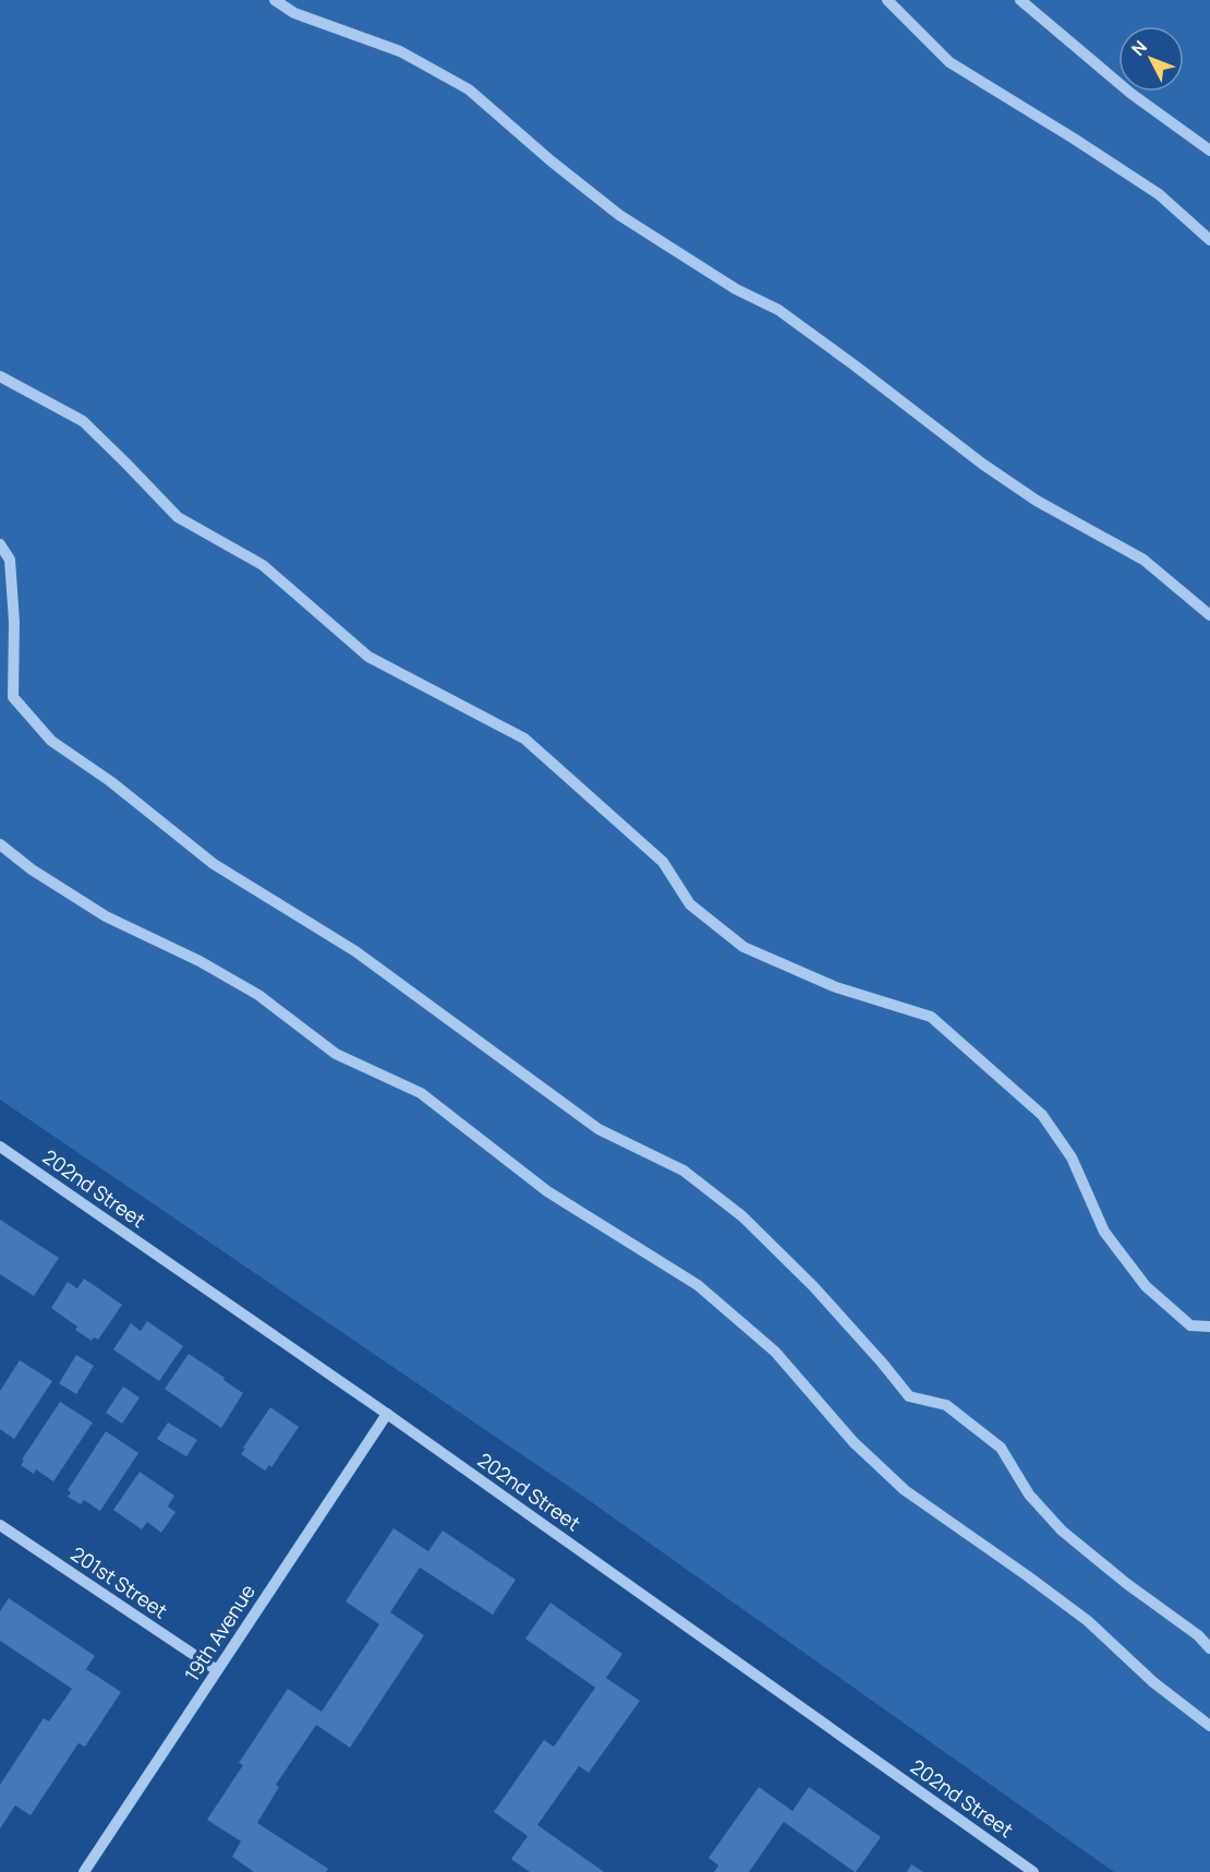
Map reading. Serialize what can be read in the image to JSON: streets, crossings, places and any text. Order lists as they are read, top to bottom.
{
  "streets": {
    "street": ["202nd Street", "201st Street", "19th Avenue"]
  },
  "crossings": [
    ["202nd Street", "19th Avenue"],
    ["201st Street", "19th Avenue"]
  ],
  "north": "top left"
}
